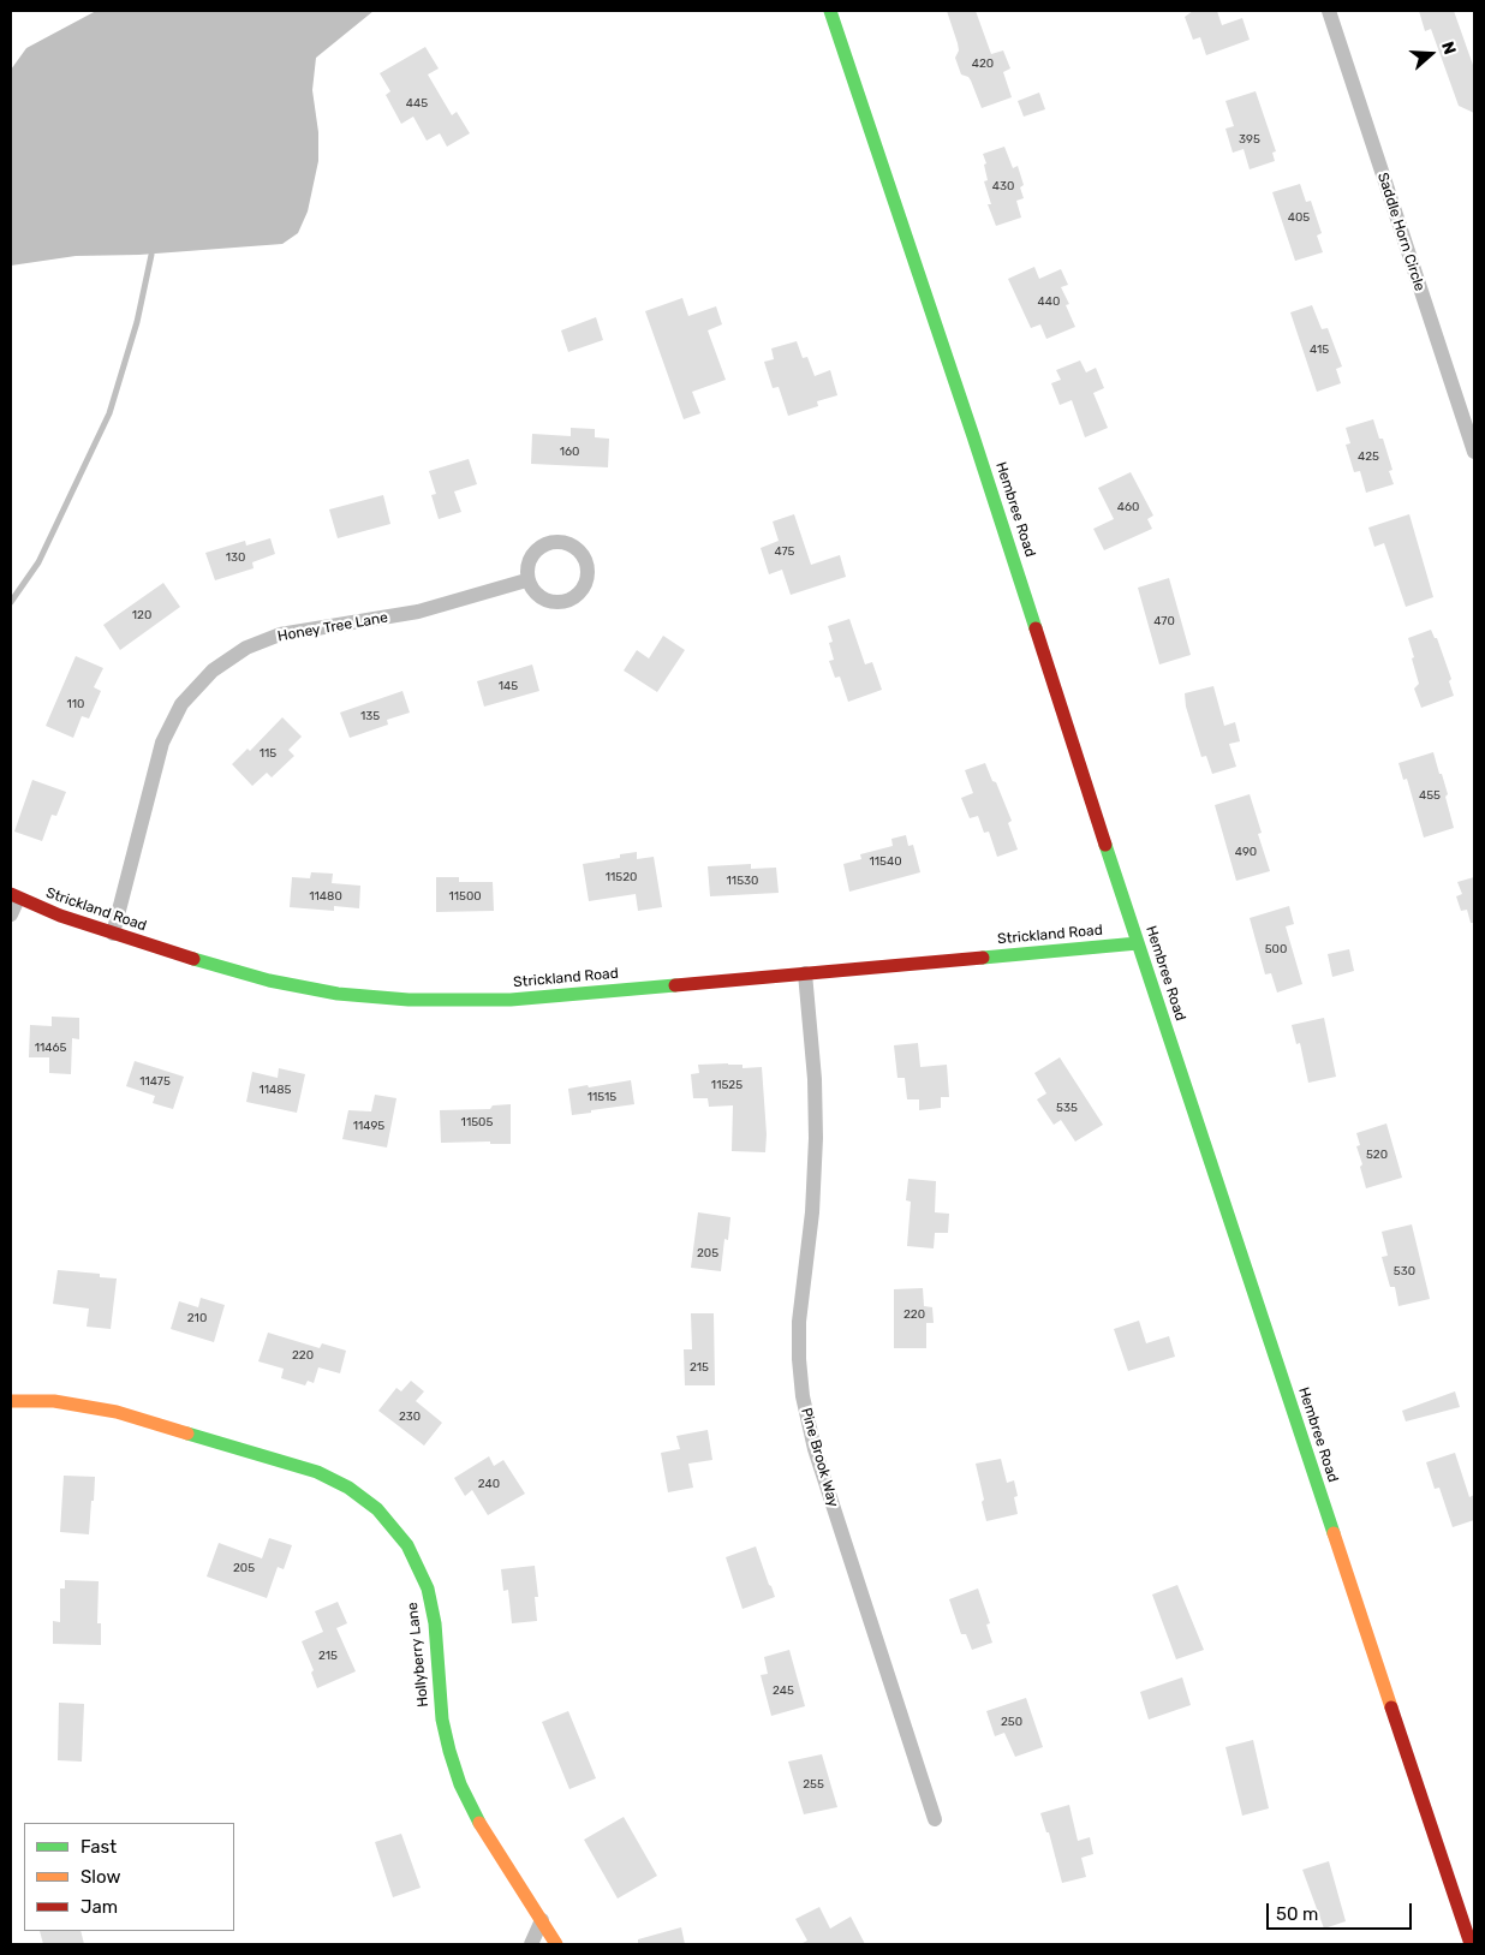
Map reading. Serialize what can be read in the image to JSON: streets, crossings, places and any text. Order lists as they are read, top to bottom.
{
  "streets": {
    "street": [
      "Saddle Horn Circle",
      "Hembree Road",
      "Honey Tree Lane",
      "Strickland Road",
      "Pine Brook Way",
      "Hollyberry Lane"
    ]
  },
  "crossings": [
    ["Hembree Road", "Strickland Road"],
    ["Honey Tree Lane", "Strickland Road"],
    ["Strickland Road", "Pine Brook Way"]
  ],
  "house_numbers": [
    "420",
    "445",
    "395",
    "430",
    "405",
    "440",
    "415",
    "160",
    "425",
    "460",
    "475",
    "130",
    "120",
    "470",
    "145",
    "110",
    "135",
    "115",
    "455",
    "490",
    "11540",
    "11520",
    "11530",
    "11480",
    "11500",
    "500",
    "11465",
    "11475",
    "11525",
    "11485",
    "11515",
    "535",
    "11505",
    "11495",
    "520",
    "205",
    "530",
    "220",
    "210",
    "220",
    "215",
    "230",
    "240",
    "205",
    "215",
    "245",
    "250",
    "255"
  ],
  "legend": ["Fast", "Slow", "Jam"],
  "scale_bar": "50 m",
  "north": "right"
}
